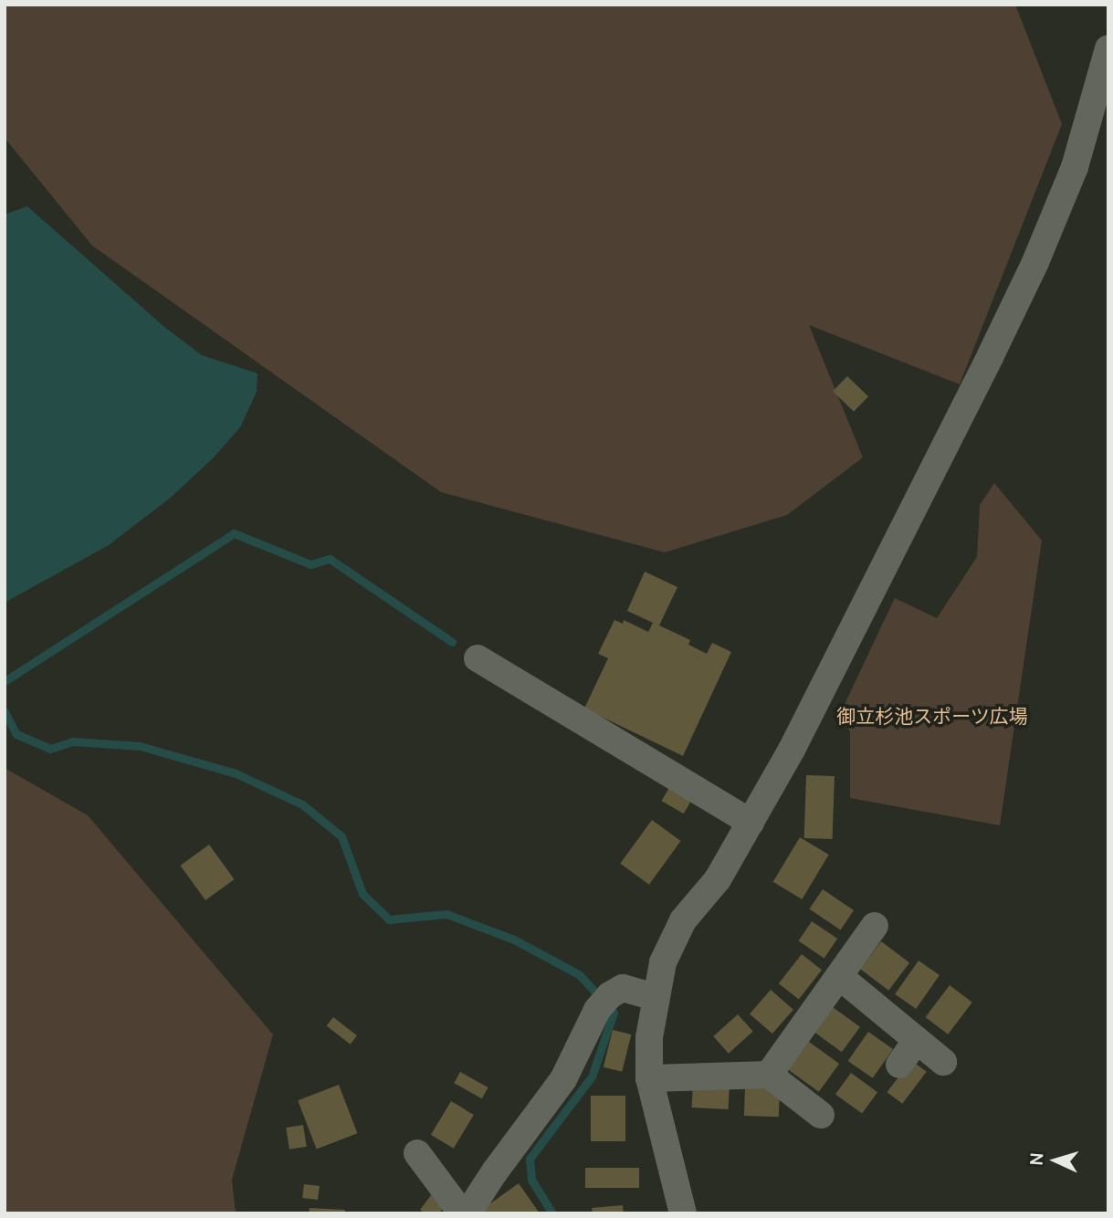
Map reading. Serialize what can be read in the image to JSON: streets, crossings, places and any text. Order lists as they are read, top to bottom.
{
  "parks": ["御立杉池スポーツ広場"],
  "north": "left"
}
